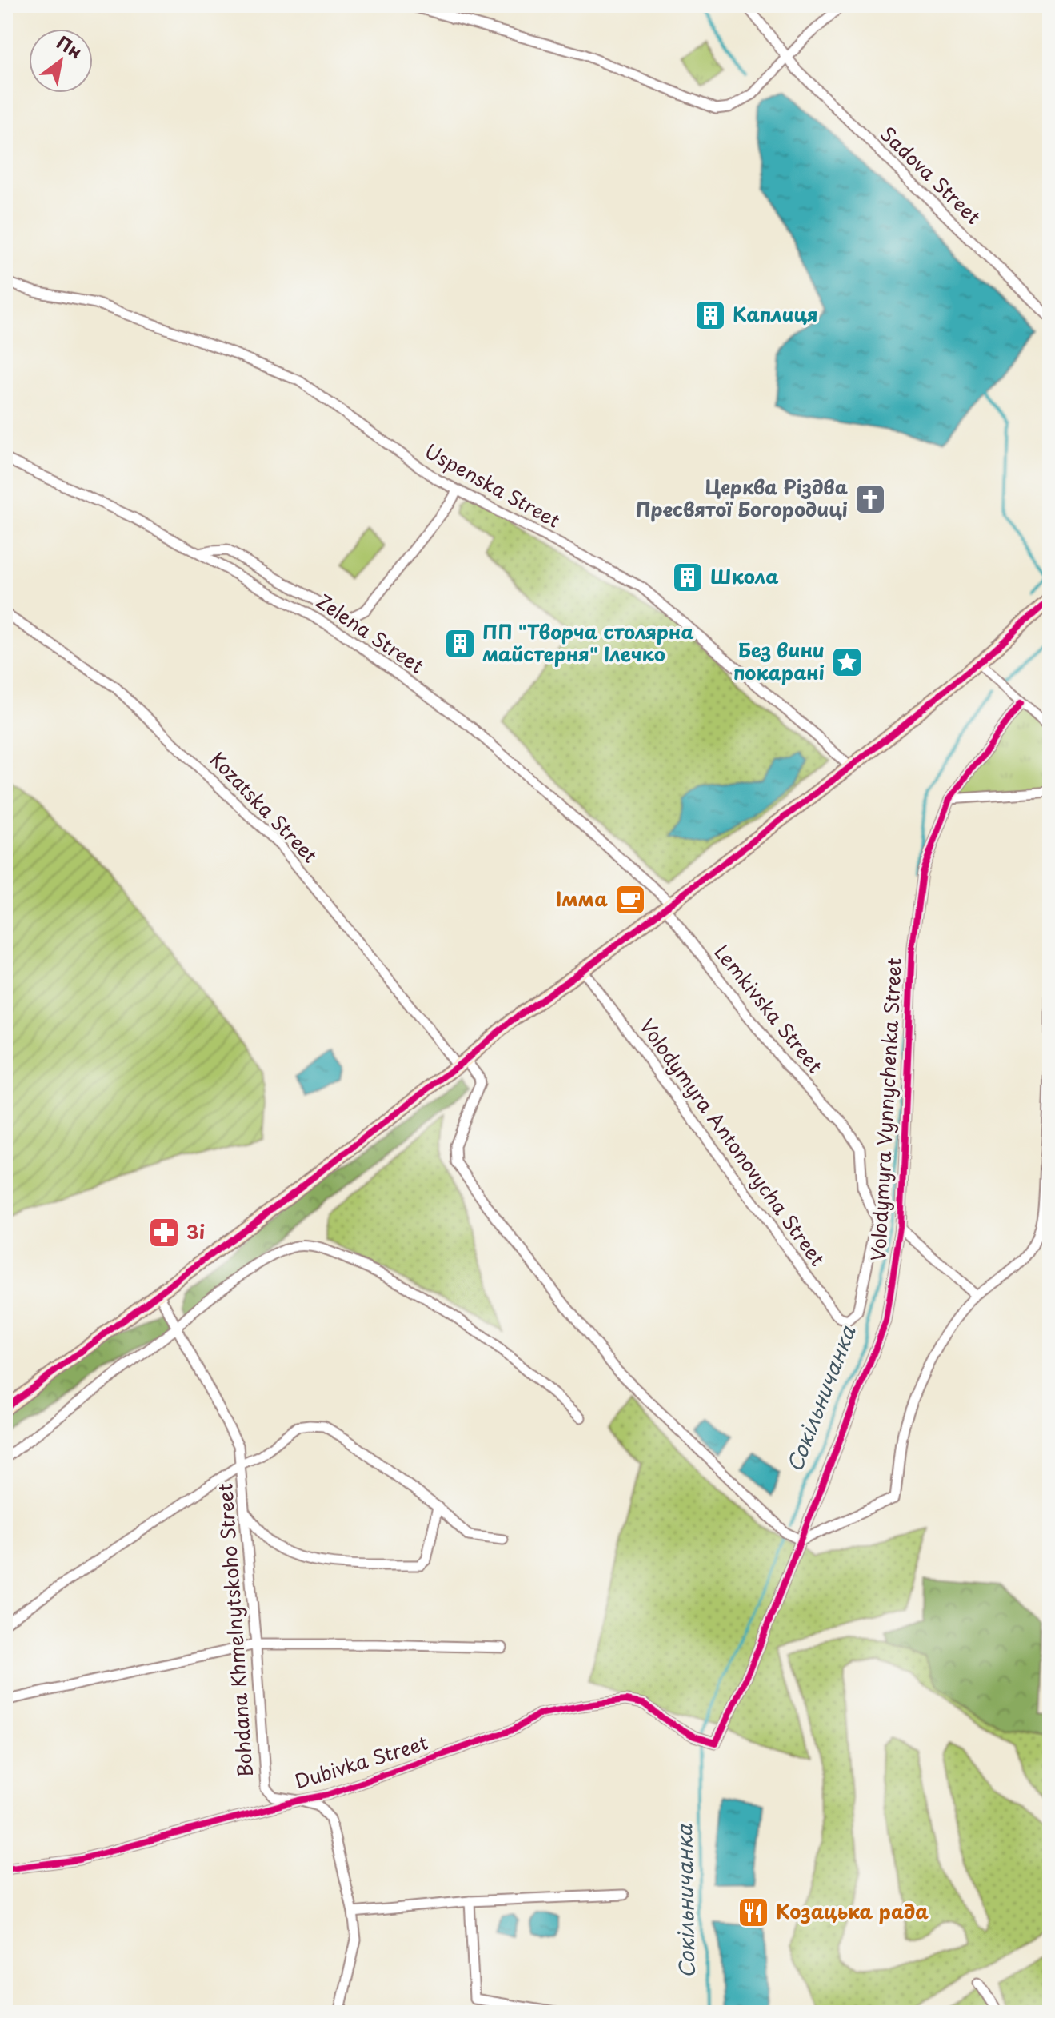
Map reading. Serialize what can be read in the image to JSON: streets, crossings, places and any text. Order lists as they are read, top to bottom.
{
  "streets": {
    "street": [
      "Sadova Street",
      "Uspenska Street",
      "Zelena Street",
      "Kozatska Street",
      "Lemkivska Street",
      "Volodymyra Vynnychenka Street",
      "Volodymyra Antonovycha Street",
      "Bohdana Khmelnytskoho Street",
      "Dubivka Street"
    ]
  },
  "crossings": [
    ["Zelena Street", "Lemkivska Street"],
    ["Lemkivska Street", "Volodymyra Antonovycha Street"],
    ["Volodymyra Vynnychenka Street", "Dubivka Street"],
    ["Bohdana Khmelnytskoho Street", "Dubivka Street"]
  ],
  "water": ["Сокільничанка"],
  "places": {
    "building": ["Каплиця", "Школа", "ПП \"Творча столярна майстерня\" Ілечко"],
    "church": ["Церква Різдва Пресвятої Богородиці"],
    "place": ["Без вини покарані"],
    "cafe": ["Імма"],
    "pharmacy": ["3і"],
    "restaurant": ["Козацька рада"]
  },
  "north": "top right"
}
